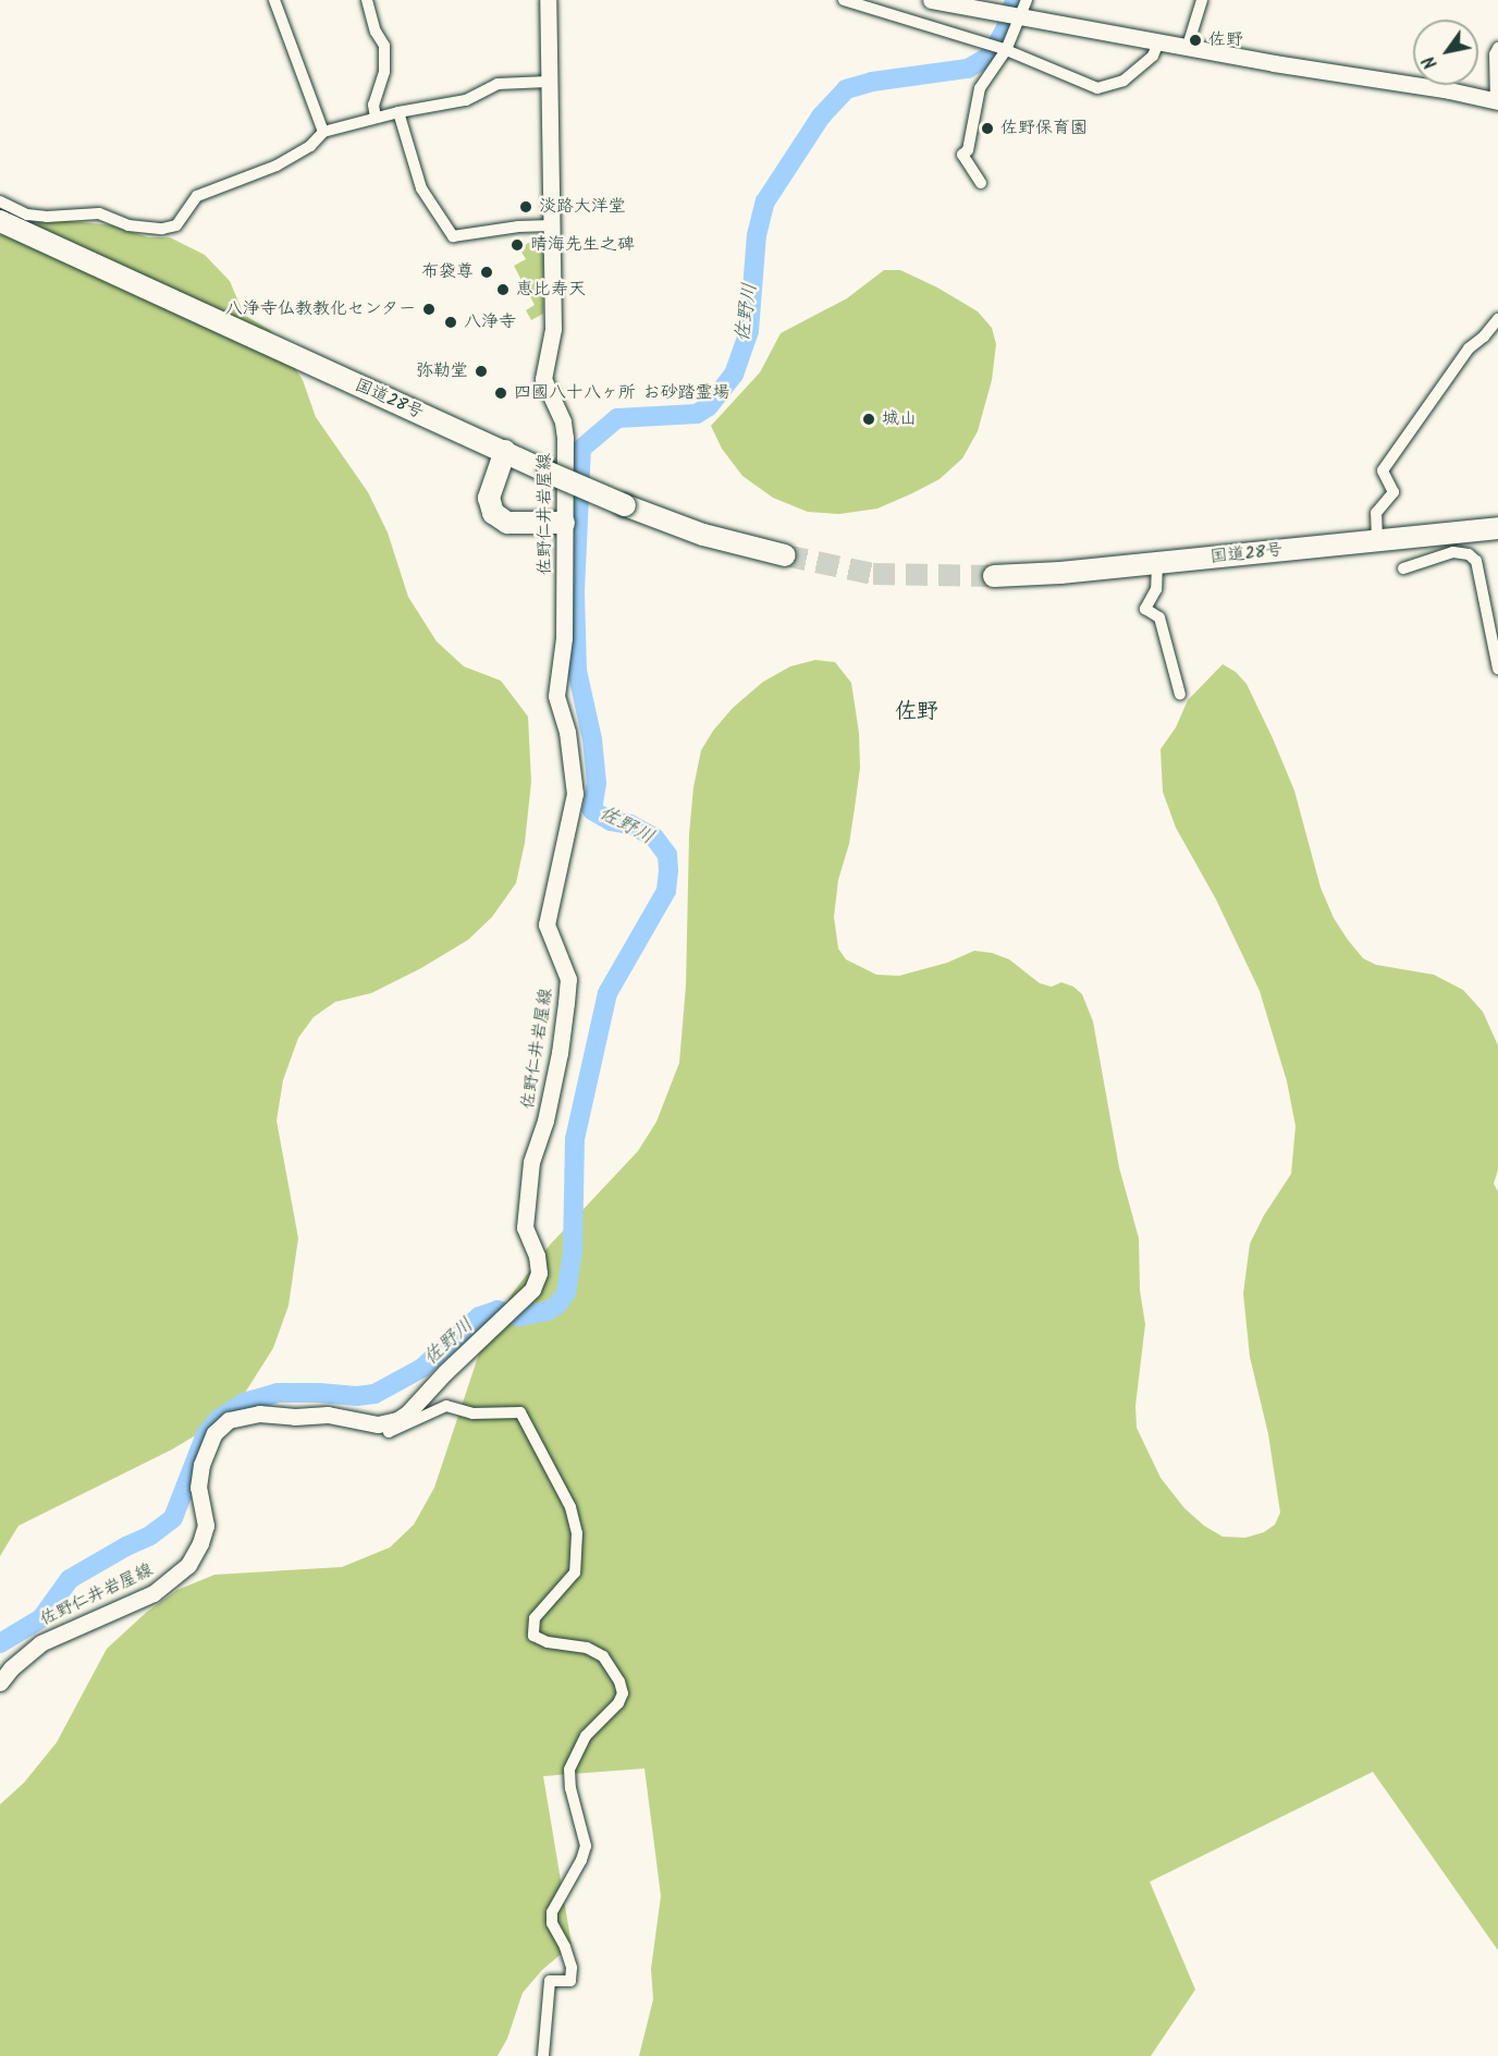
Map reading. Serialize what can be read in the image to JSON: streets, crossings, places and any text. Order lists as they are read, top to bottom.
{
  "streets": {
    "highway": ["国道28号"],
    "main road": ["佐野仁井岩屋線"]
  },
  "districts": ["佐野"],
  "water": ["佐野川"],
  "places": [
    "佐野",
    "佐野保育園",
    "淡路大洋堂",
    "晴海先生之碑",
    "布袋尊",
    "恵比寿天",
    "八浄寺仏教教化センター",
    "八浄寺",
    "弥勒堂",
    "四國八十八ヶ所 お砂踏霊場",
    "城山"
  ],
  "north": "bottom left"
}
